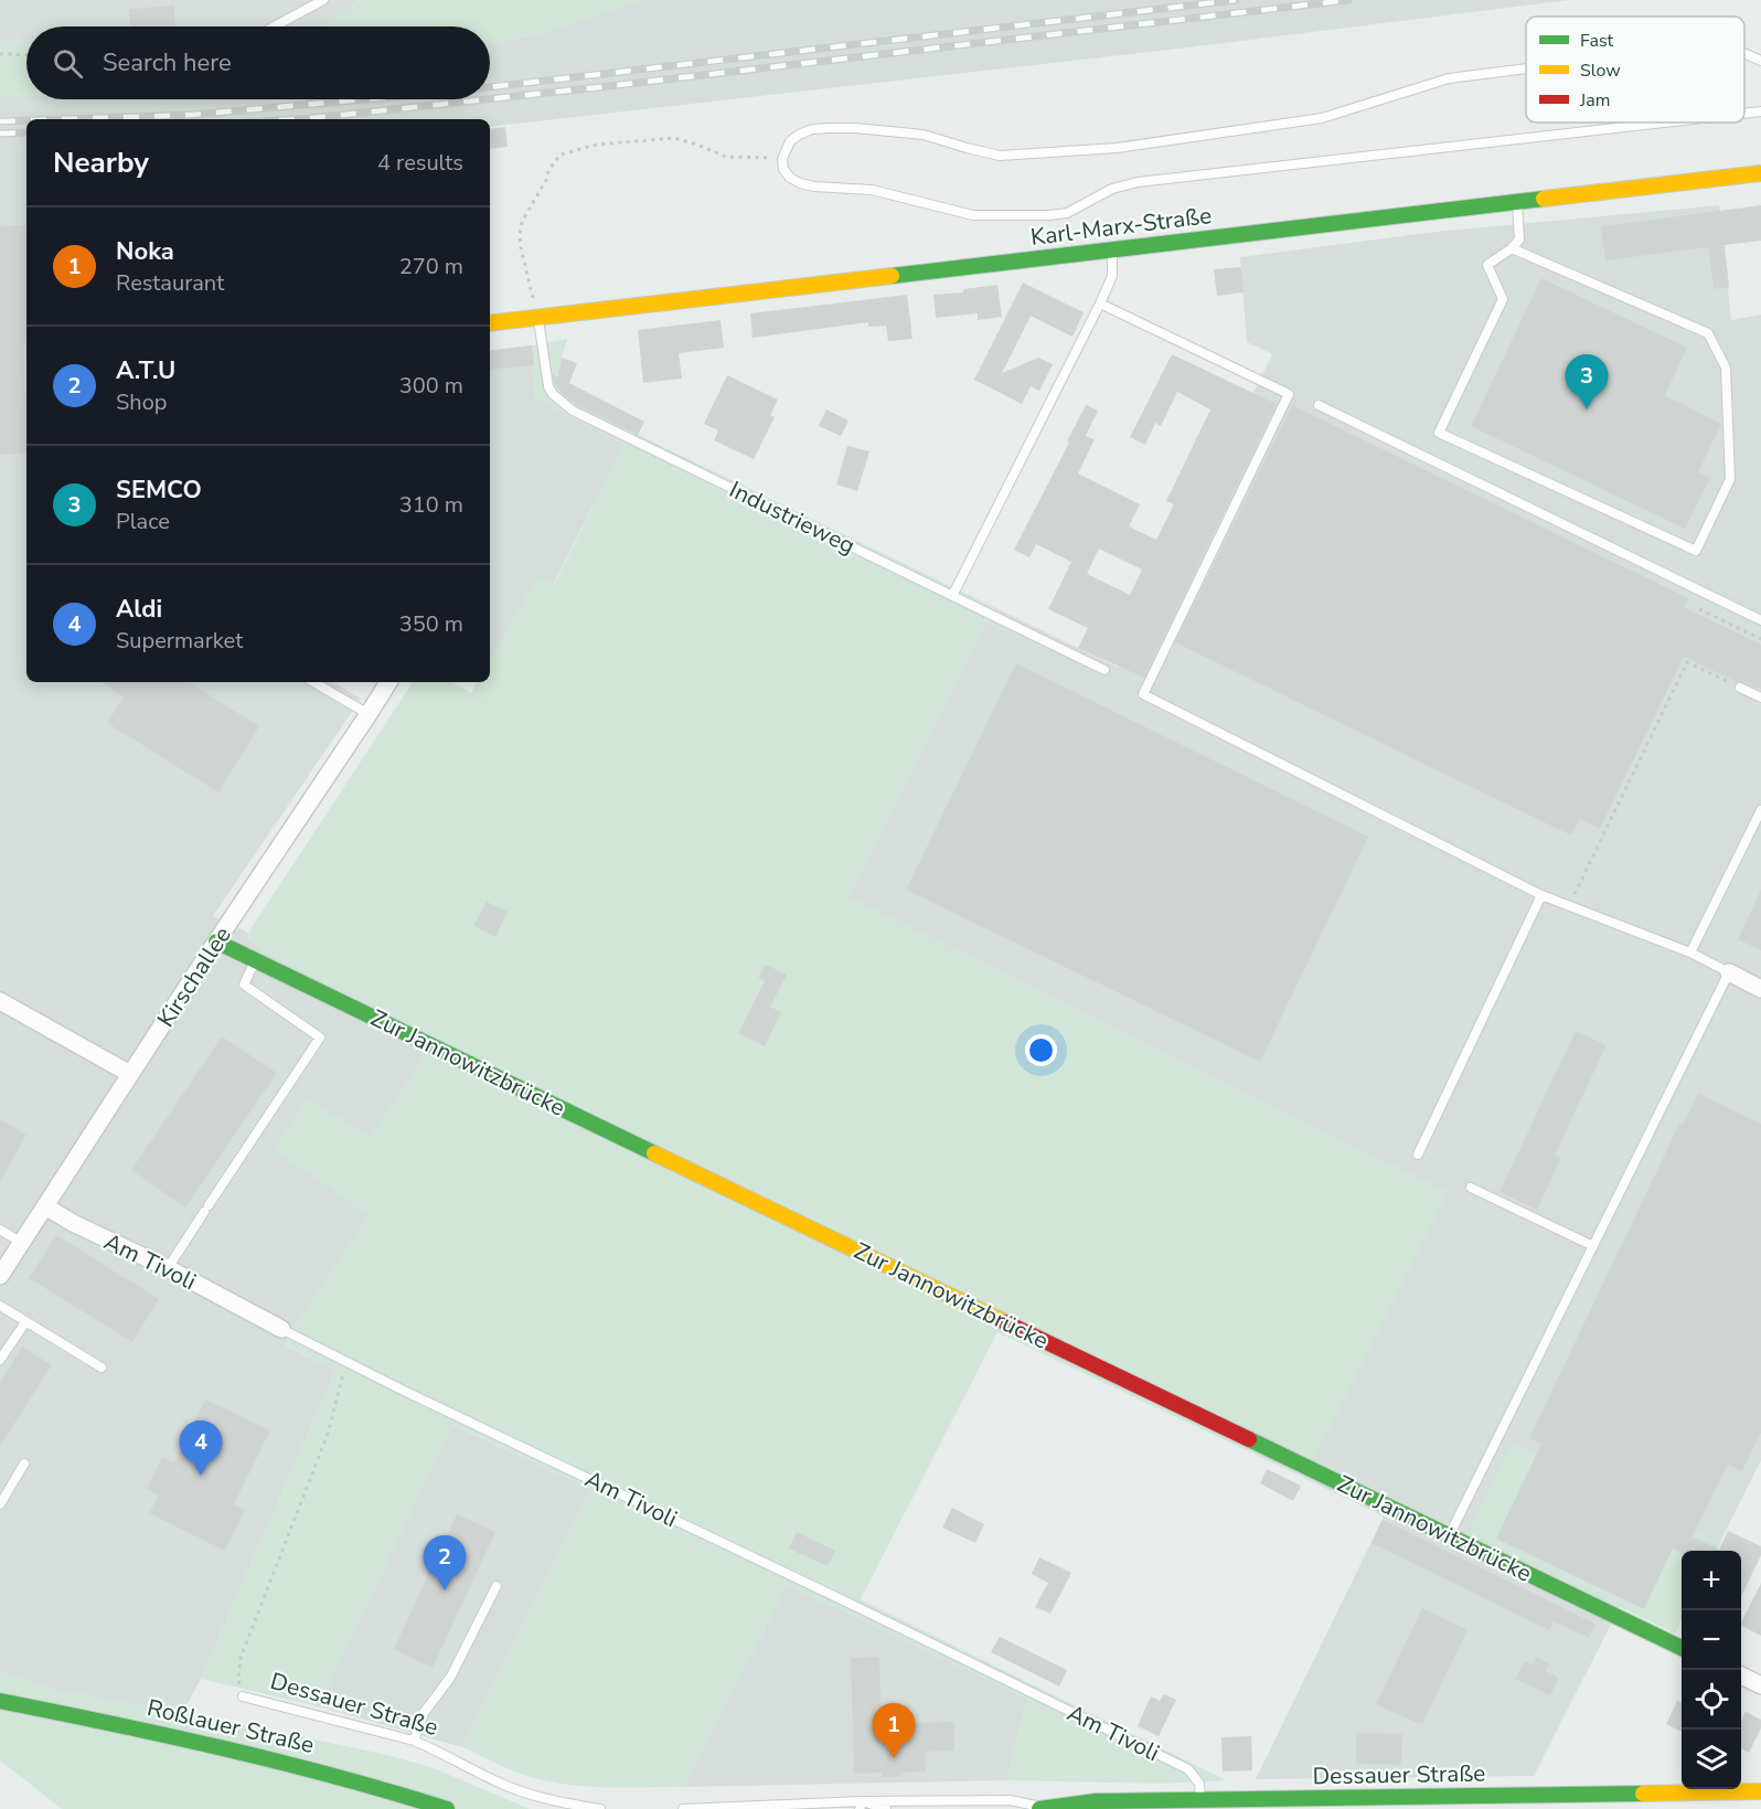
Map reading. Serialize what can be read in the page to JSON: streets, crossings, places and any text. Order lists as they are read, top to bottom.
{
  "streets": {
    "street": [
      "Karl-Marx-Straße",
      "Kirschallee",
      "Zur Jannowitzbrücke",
      "Am Tivoli",
      "Dessauer Straße",
      "Roßlauer Straße"
    ],
    "lane": ["Industrieweg"]
  },
  "crossings": [
    ["Karl-Marx-Straße", "Industrieweg"],
    ["Kirschallee", "Zur Jannowitzbrücke"],
    ["Kirschallee", "Am Tivoli"],
    ["Am Tivoli", "Dessauer Straße"]
  ],
  "legend": ["Fast", "Slow", "Jam"],
  "page": {
    "search": "Search here",
    "heading": ["Nearby", "4 results"],
    "list": [
      {
        "mark": "1",
        "name": "Noka",
        "note": "Restaurant",
        "value": "270 m"
      },
      {
        "mark": "2",
        "name": "A.T.U",
        "note": "Shop",
        "value": "300 m"
      },
      {
        "mark": "3",
        "name": "SEMCO",
        "note": "Place",
        "value": "310 m"
      },
      {
        "mark": "4",
        "name": "Aldi",
        "note": "Supermarket",
        "value": "350 m"
      }
    ],
    "pins": [
      "3",
      "4",
      "2",
      "1"
    ],
    "map_buttons": ["+", "−"]
  }
}
